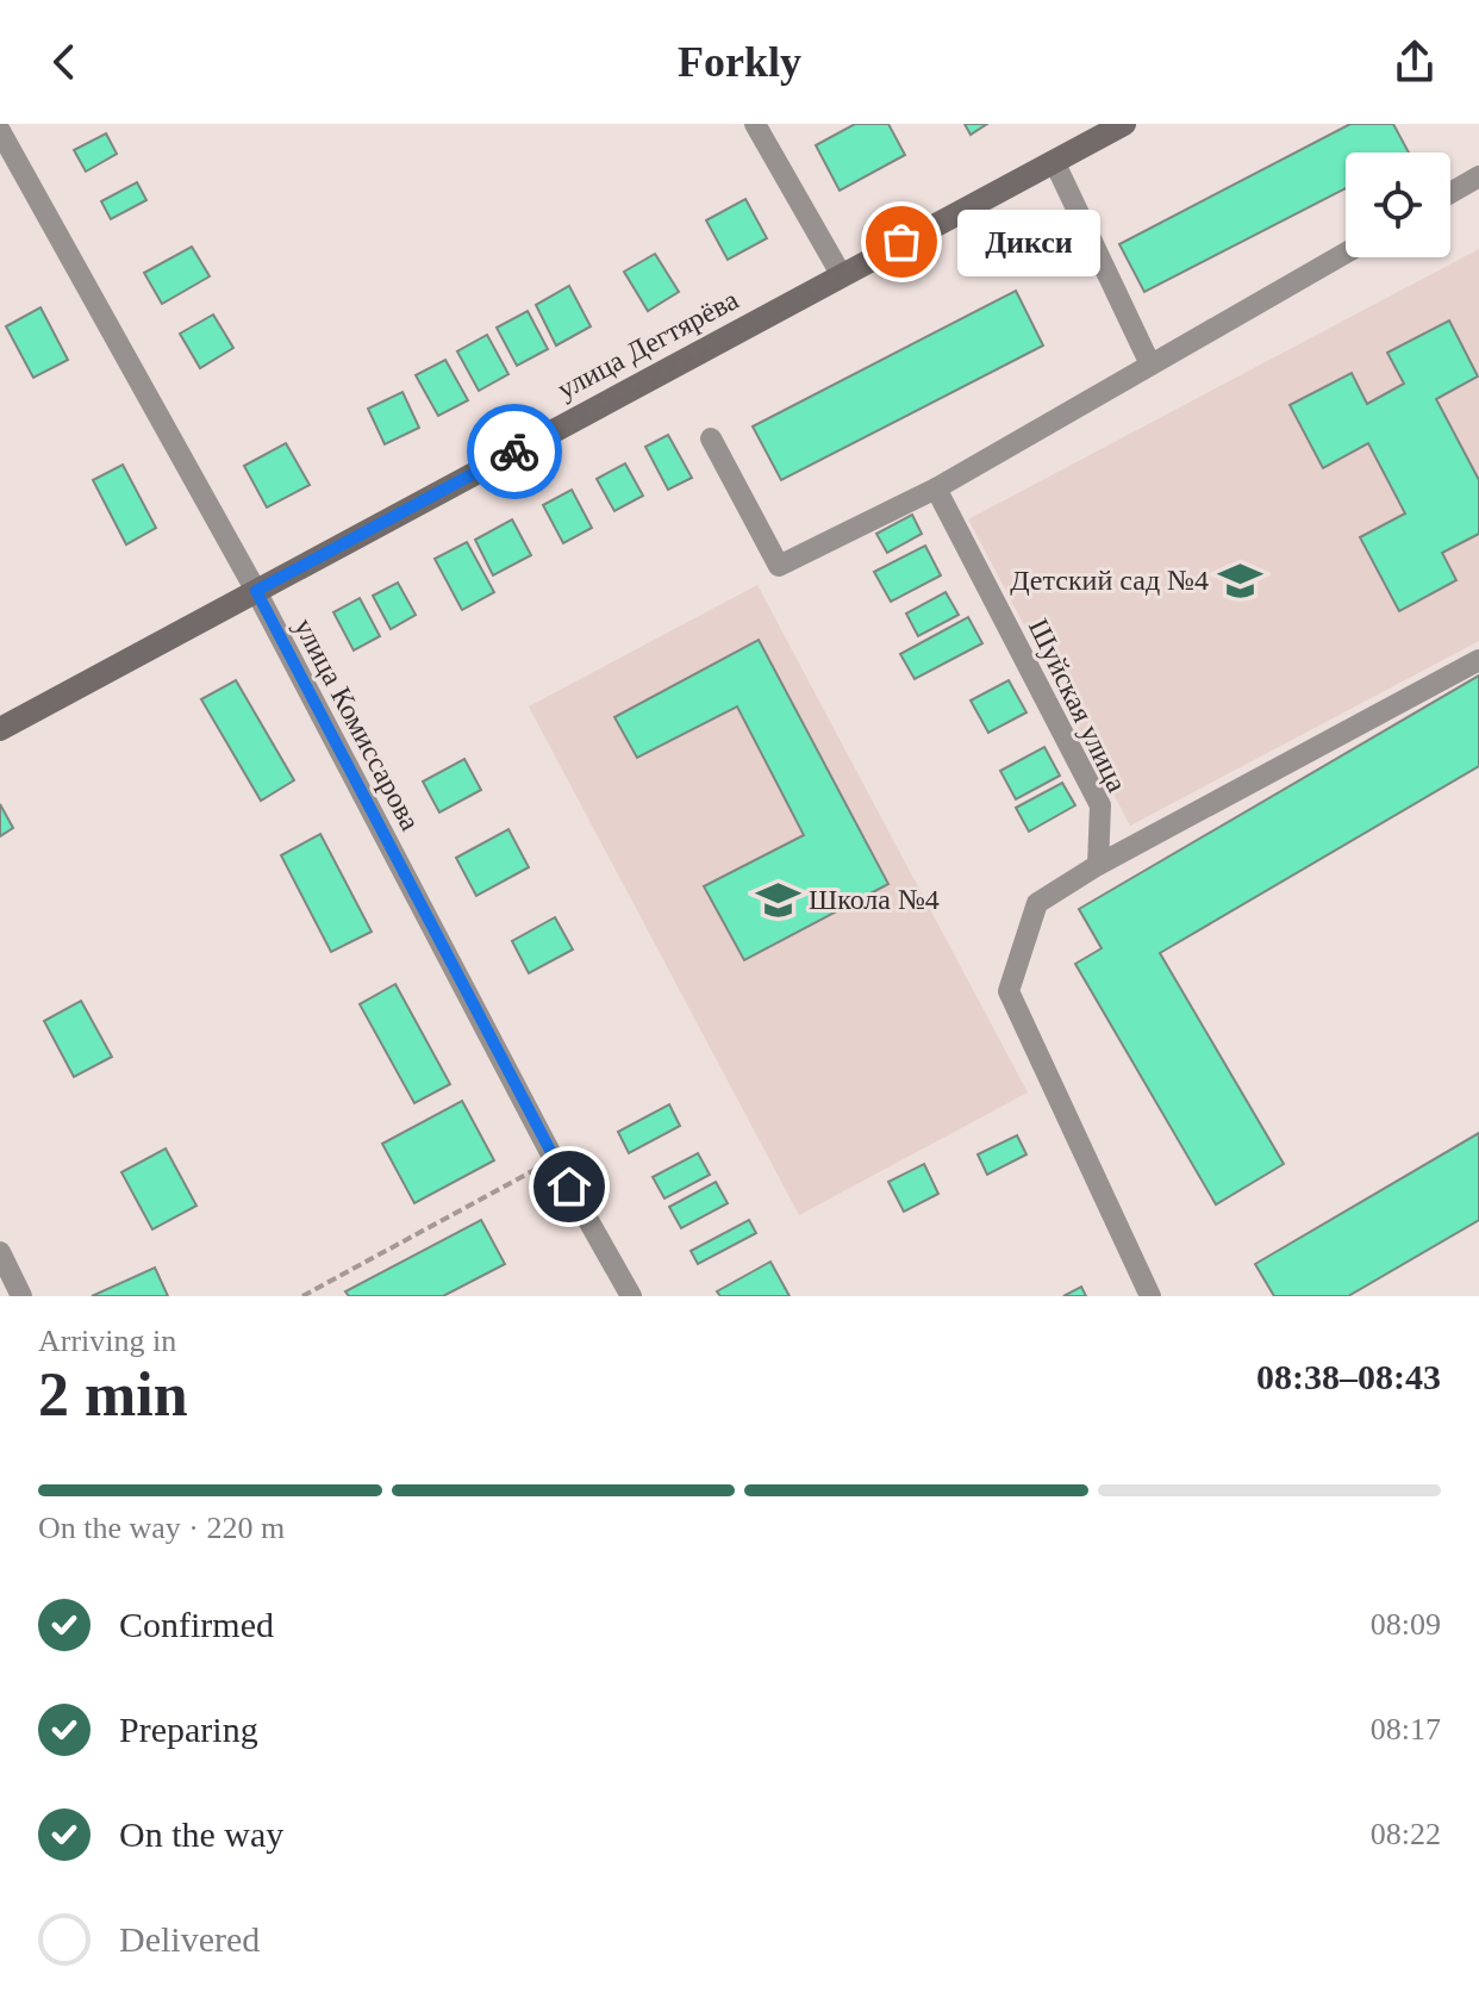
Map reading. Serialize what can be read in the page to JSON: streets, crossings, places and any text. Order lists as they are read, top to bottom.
{
  "streets": {
    "main road": ["улица Дегтярёва"],
    "street": ["Шуйская улица", "улица Комиссарова"]
  },
  "crossings": [
    ["улица Дегтярёва", "улица Комиссарова"]
  ],
  "places": {
    "other": ["Дикси"],
    "school or university": ["Детский сад №4", "Школа №4"]
  },
  "page": {
    "header": "Forkly",
    "bubble": "Дикси",
    "heading": ["2 min", "Arriving in", "08:38–08:43"],
    "bar": "On the way · 220 m",
    "list": [
      ["Confirmed", "08:09"],
      ["Preparing", "08:17"],
      ["On the way", "08:22"],
      "Delivered"
    ]
  }
}
